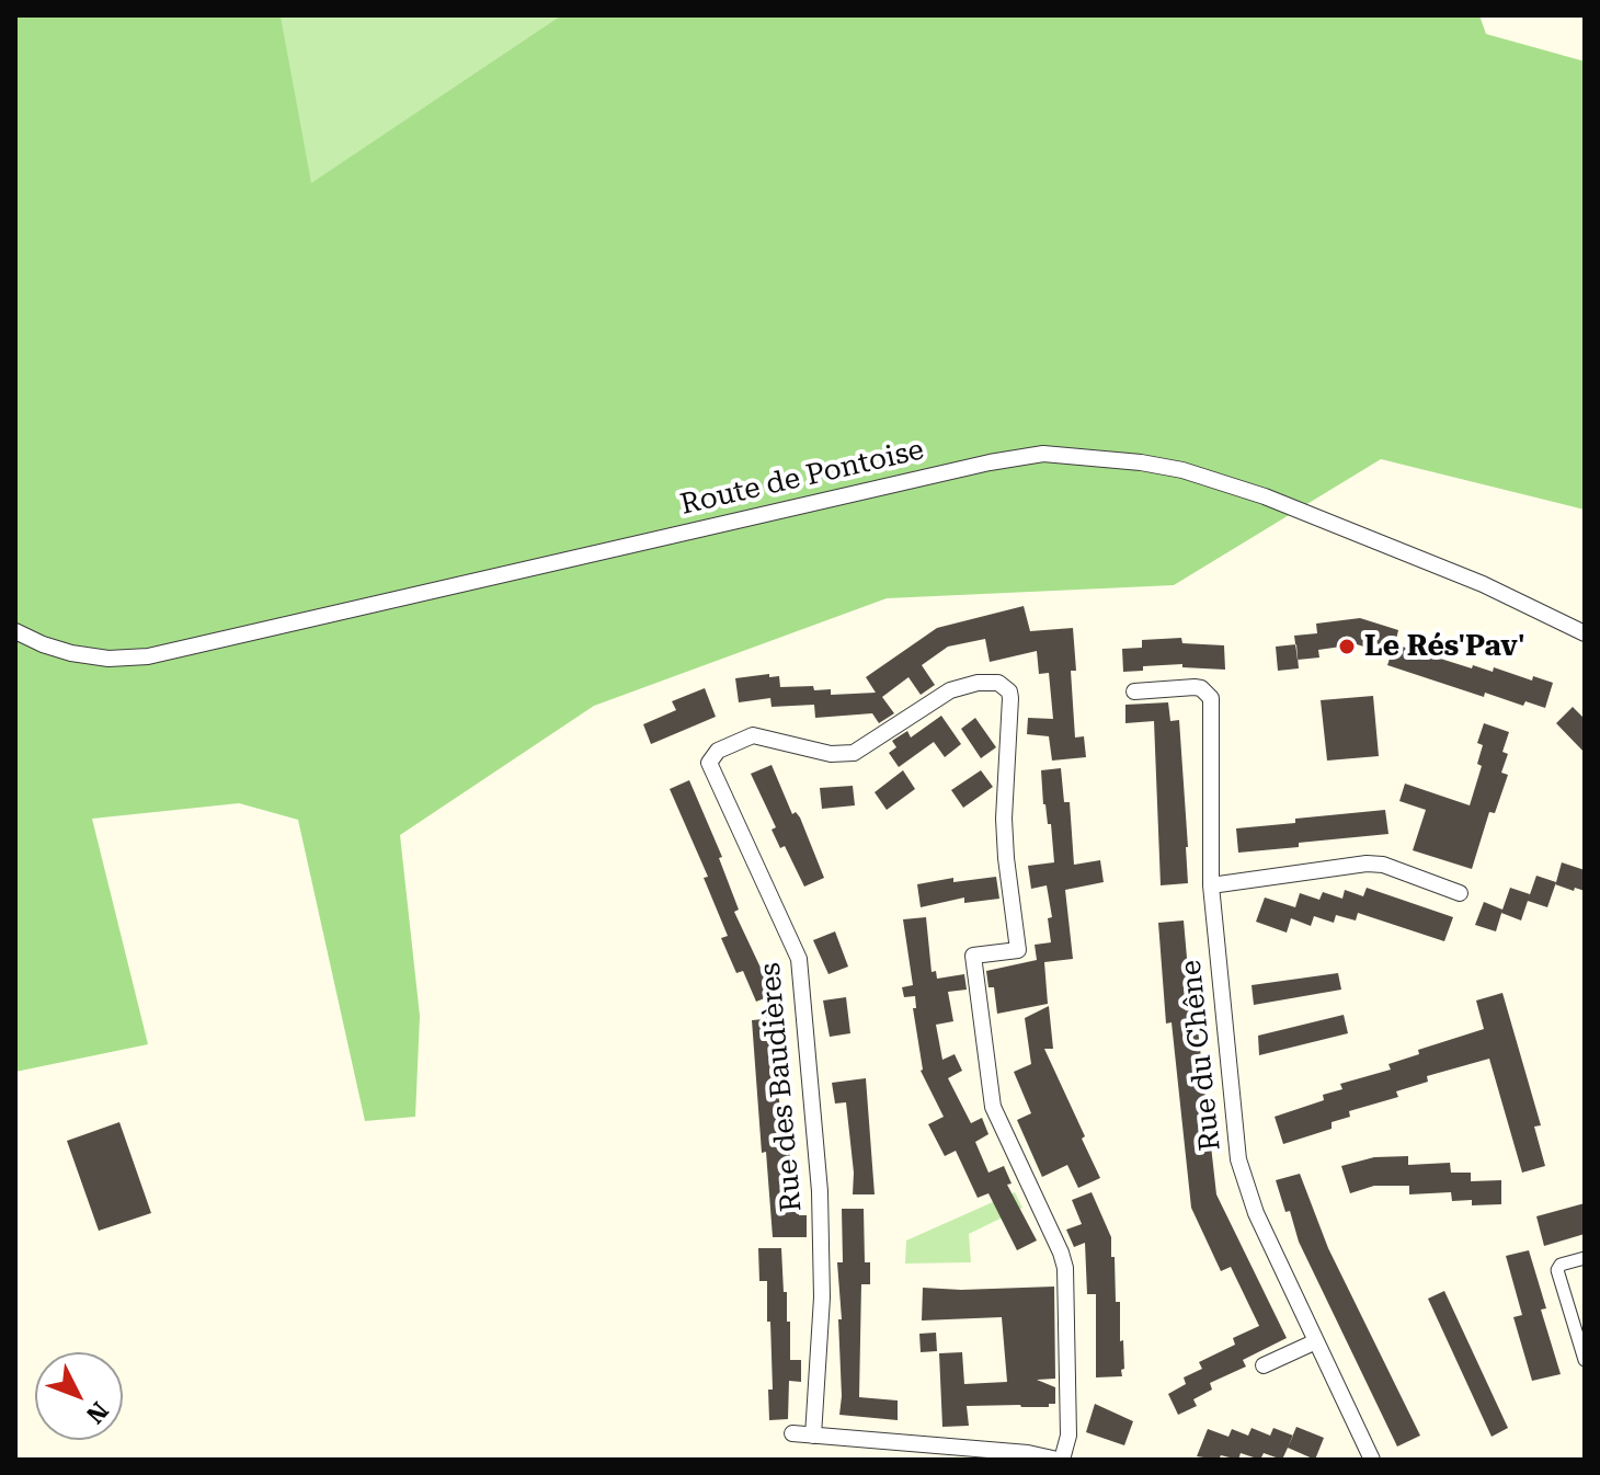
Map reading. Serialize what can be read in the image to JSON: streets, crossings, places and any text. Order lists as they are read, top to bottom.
{
  "streets": {
    "street": ["Route de Pontoise", "Rue du Chêne", "Rue des Baudières"]
  },
  "places": ["Le Rés'Pav'"],
  "north": "bottom right"
}
